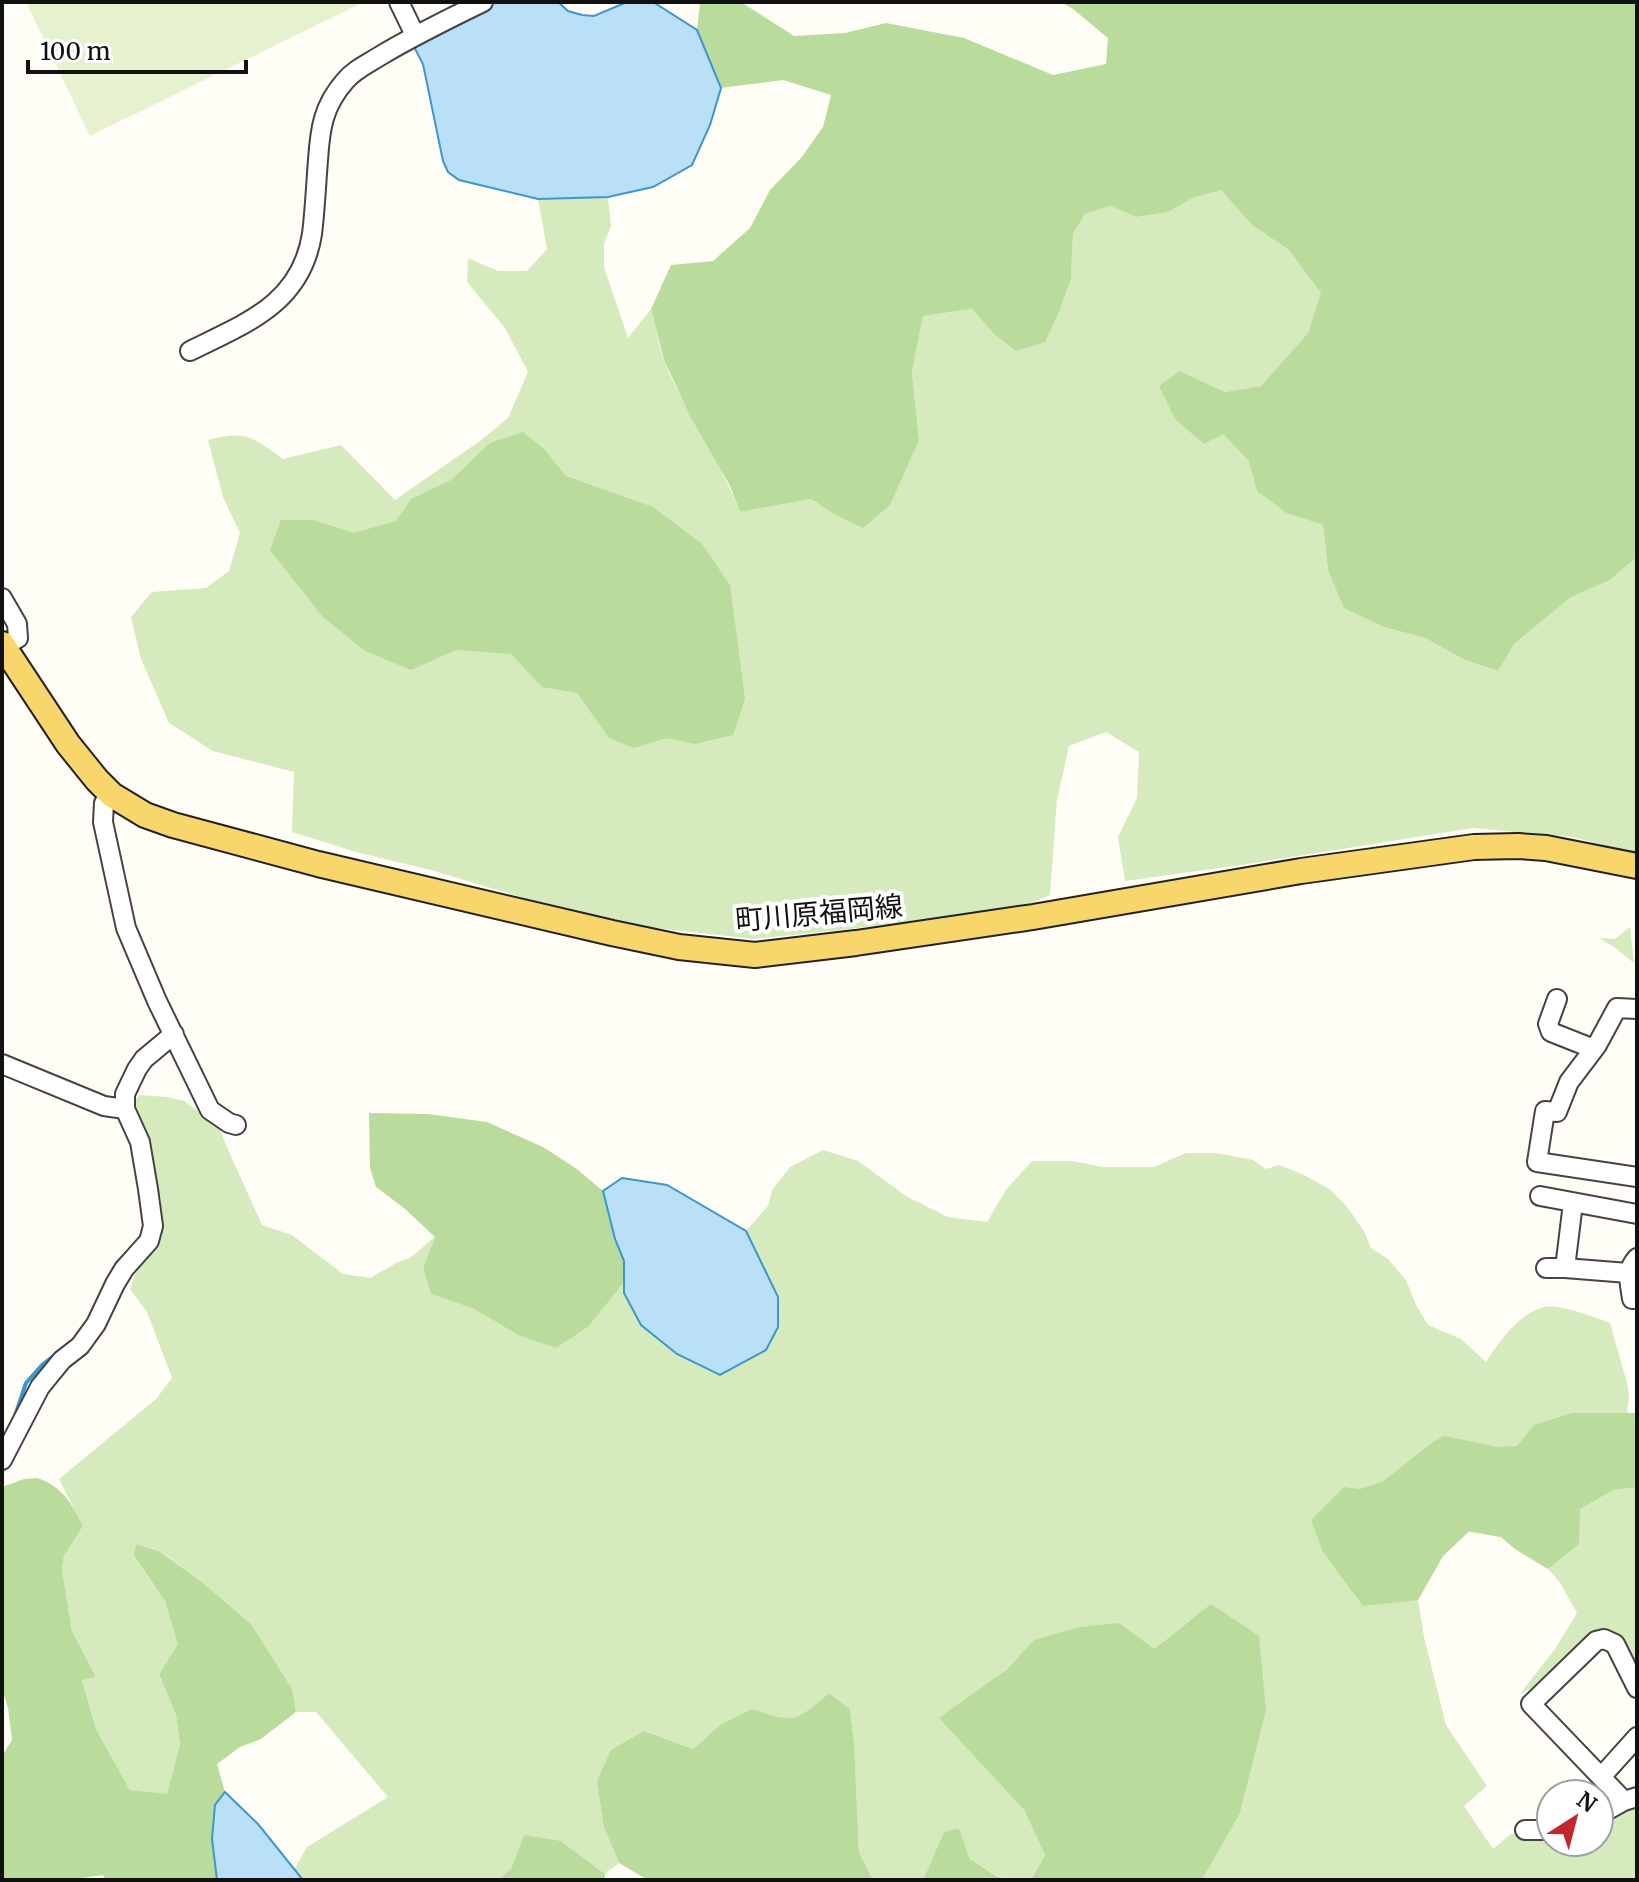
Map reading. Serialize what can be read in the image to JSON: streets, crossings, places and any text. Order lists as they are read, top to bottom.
{
  "streets": {
    "main road": ["町川原福岡線"]
  },
  "scale_bar": "100 m",
  "north": "top right"
}
